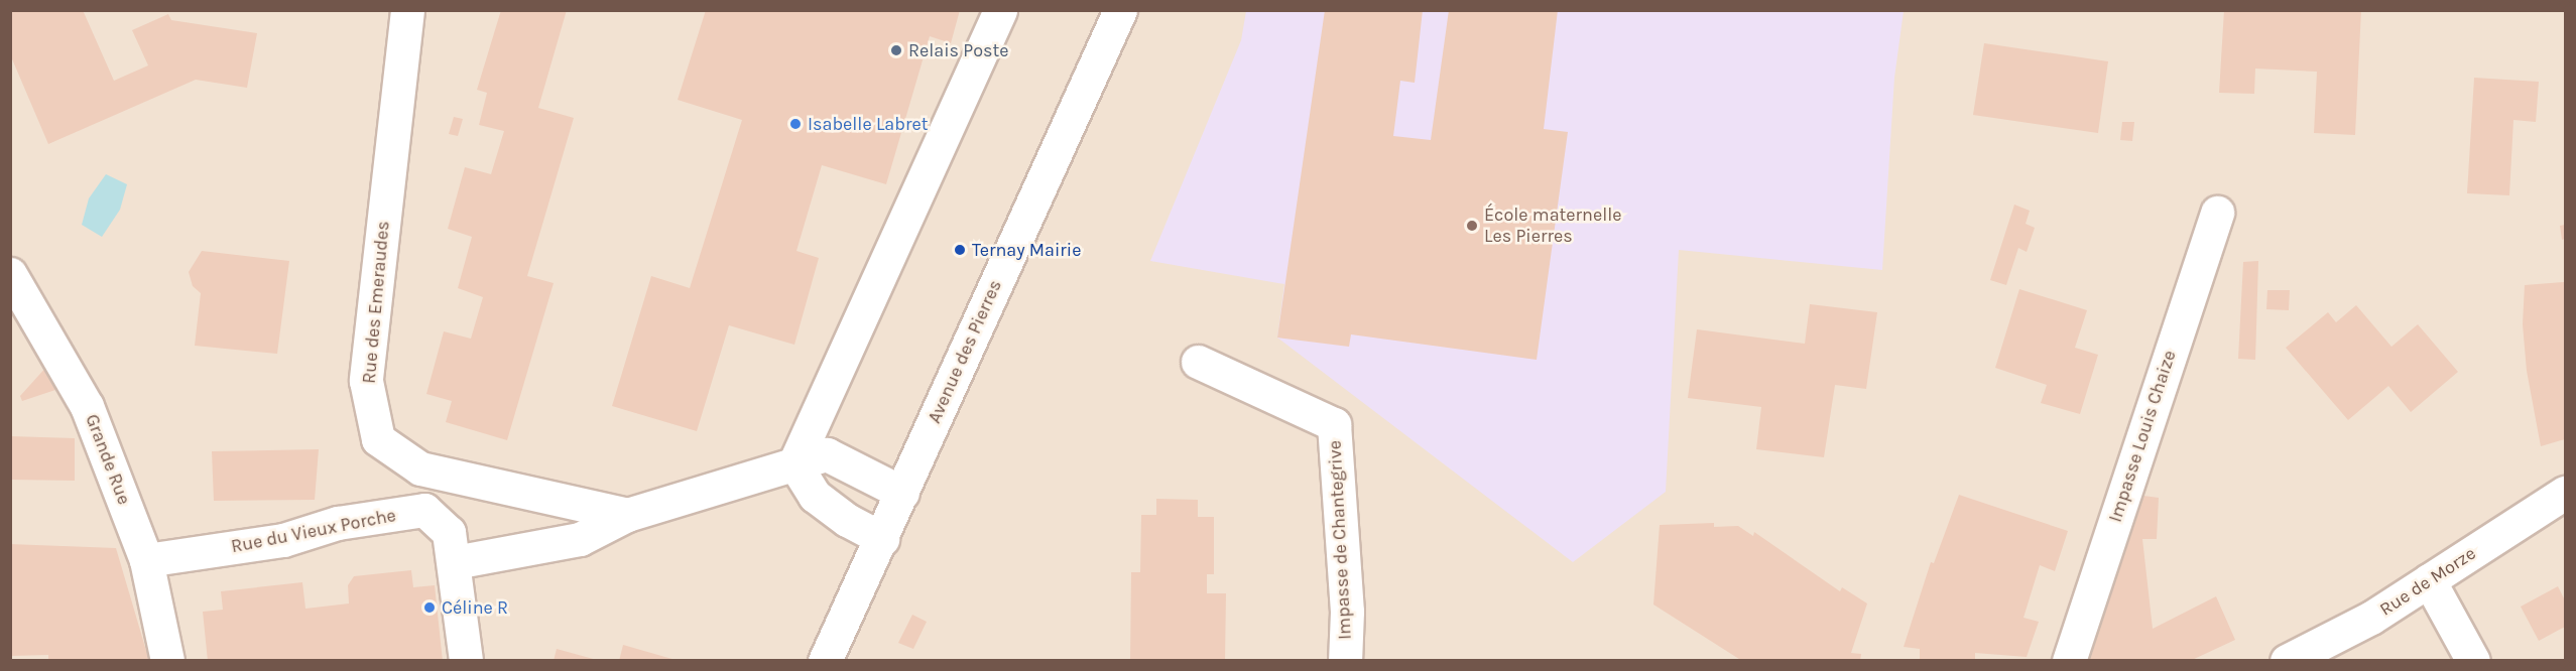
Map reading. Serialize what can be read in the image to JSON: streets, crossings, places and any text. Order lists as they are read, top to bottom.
{
  "streets": {
    "street": [
      "Rue des Emeraudes",
      "Avenue des Pierres",
      "Impasse Louis Chaize",
      "Grande Rue",
      "Rue du Vieux Porche",
      "Impasse de Chantegrive",
      "Rue de Morze"
    ]
  },
  "crossings": [
    ["Grande Rue", "Rue du Vieux Porche"]
  ],
  "places": [
    "Relais Poste",
    "Isabelle Labret",
    "École maternelle Les Pierres",
    "Ternay Mairie",
    "Céline R"
  ]
}
